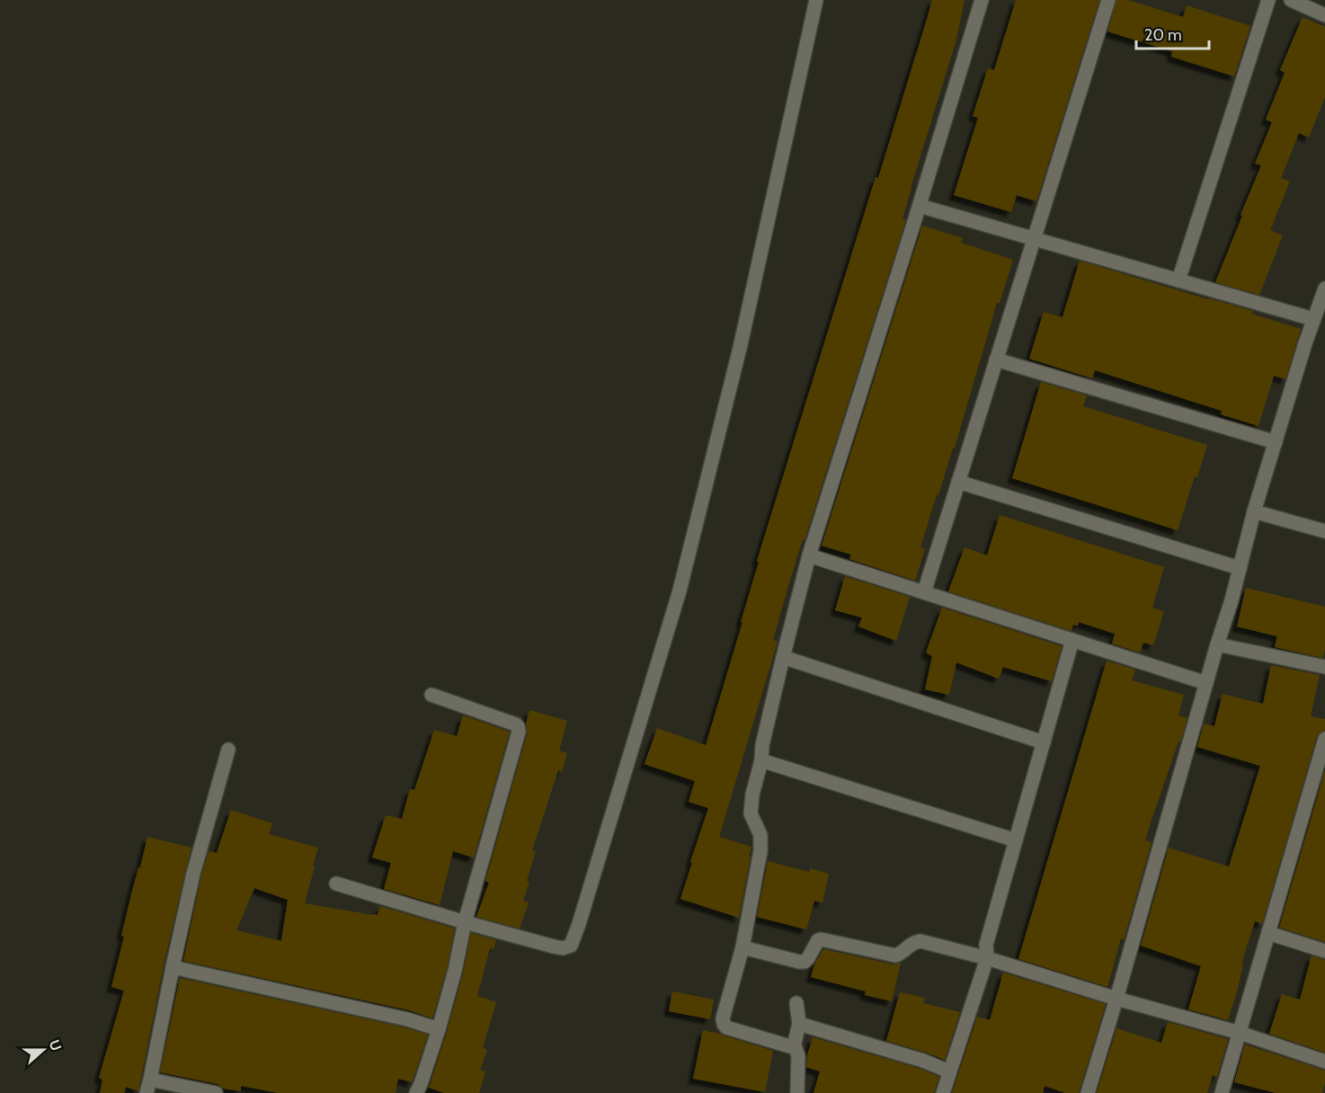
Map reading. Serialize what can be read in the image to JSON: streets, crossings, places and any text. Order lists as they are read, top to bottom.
{
  "scale_bar": "20 m",
  "north": "right"
}
